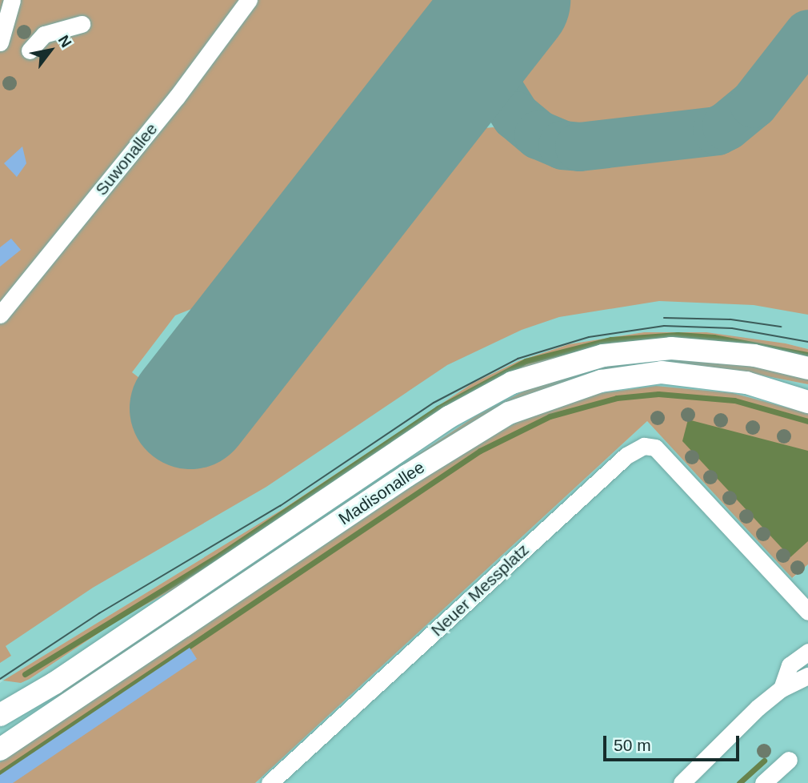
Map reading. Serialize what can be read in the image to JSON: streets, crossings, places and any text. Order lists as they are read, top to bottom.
{
  "streets": {
    "main road": ["Madisonallee"],
    "street": ["Suwonallee", "Neuer Messplatz"]
  },
  "scale_bar": "50 m",
  "north": "top right"
}
